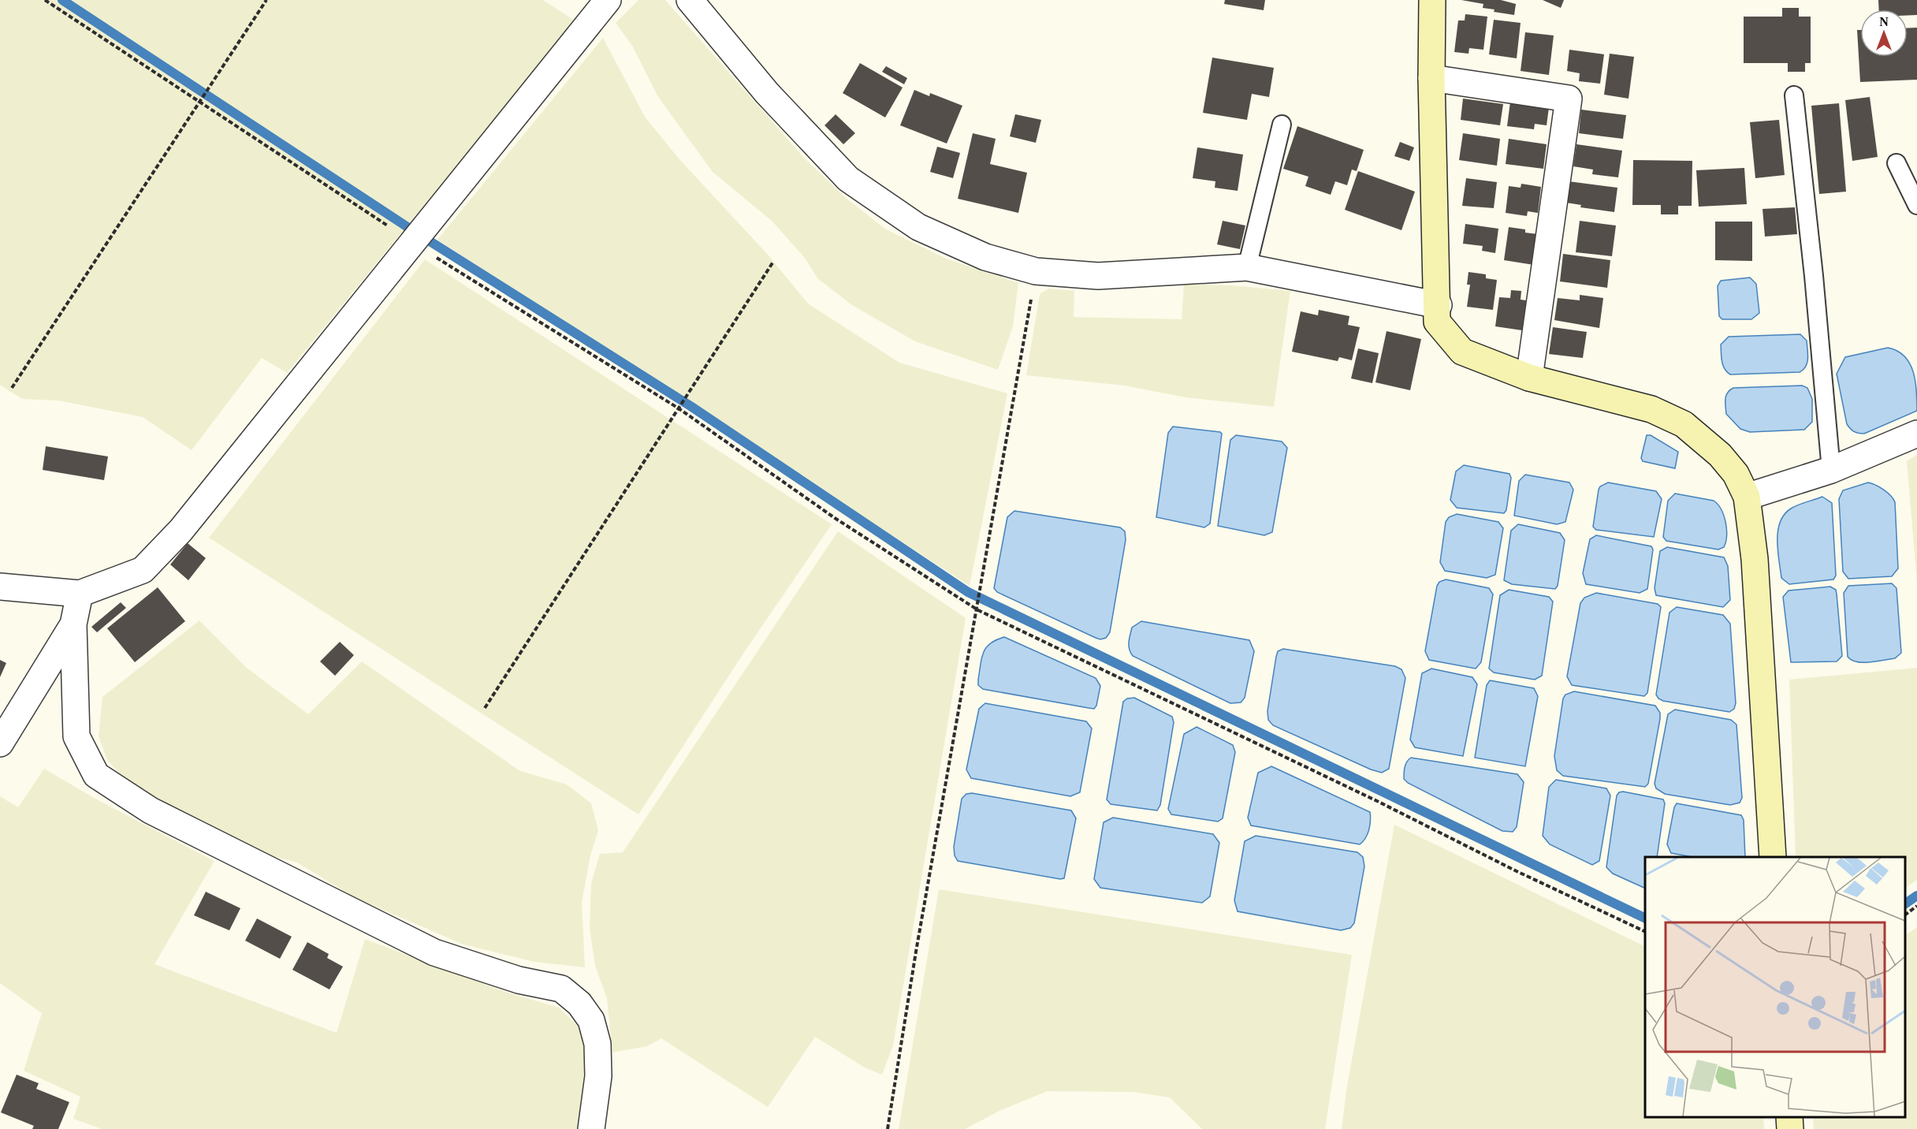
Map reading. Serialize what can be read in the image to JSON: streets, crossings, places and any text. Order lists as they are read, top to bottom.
{
  "north": "top"
}
